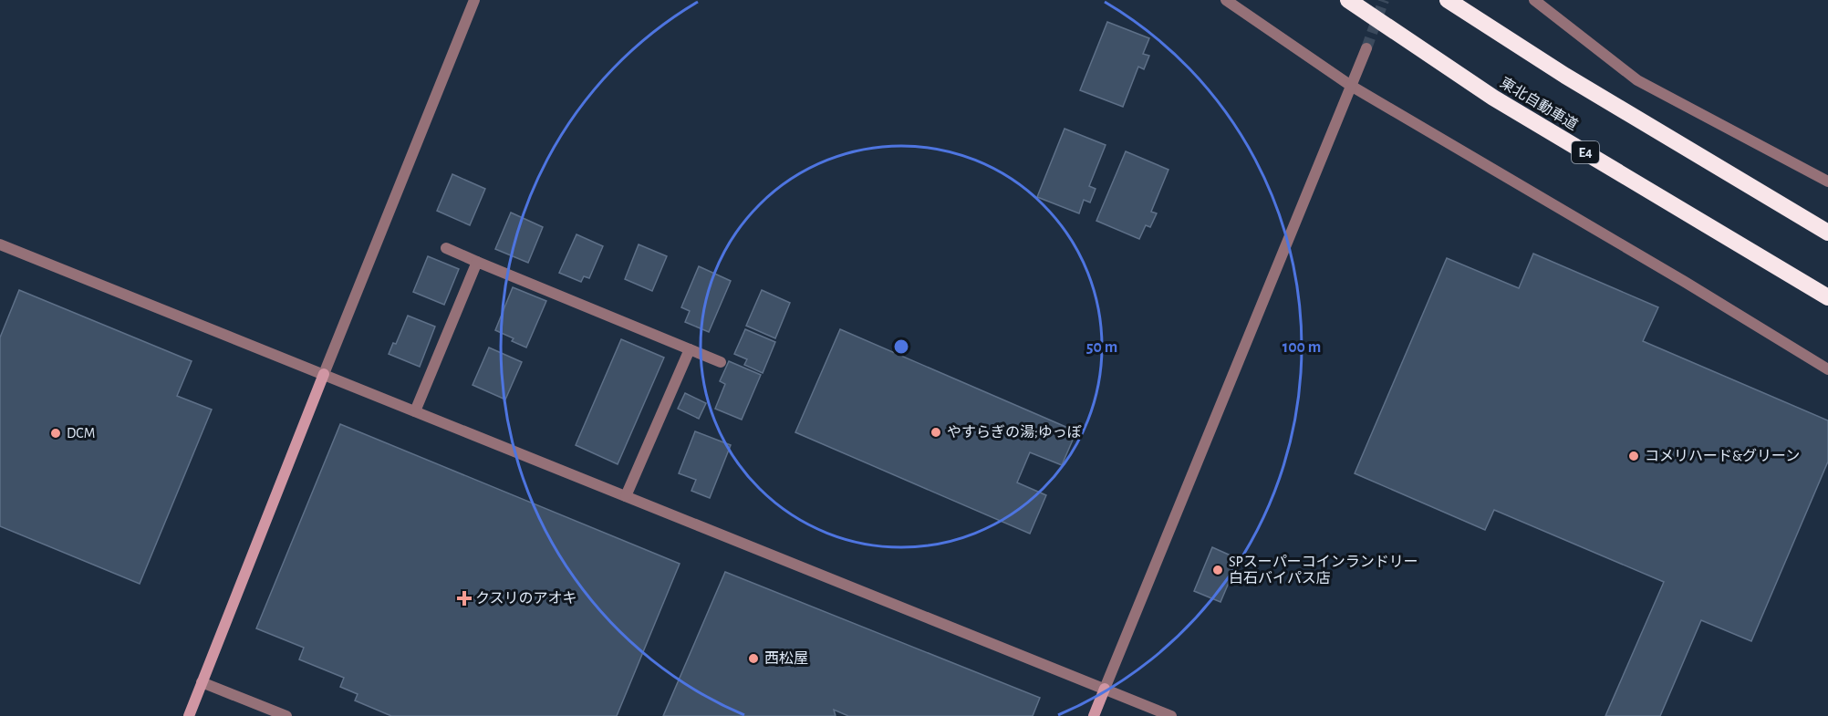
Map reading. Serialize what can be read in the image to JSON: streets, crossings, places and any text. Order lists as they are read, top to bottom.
{
  "streets": {
    "highway": ["東北自動車道", "E4"]
  },
  "places": {
    "other": [
      "やすらぎの湯;ゆっぽ",
      "DCM",
      "コメリハード&グリーン",
      "SPスーパーコインランドリー 白石バイパス店",
      "西松屋"
    ],
    "health": ["クスリのアオキ"]
  },
  "rings": ["50 m", "100 m"]
}
